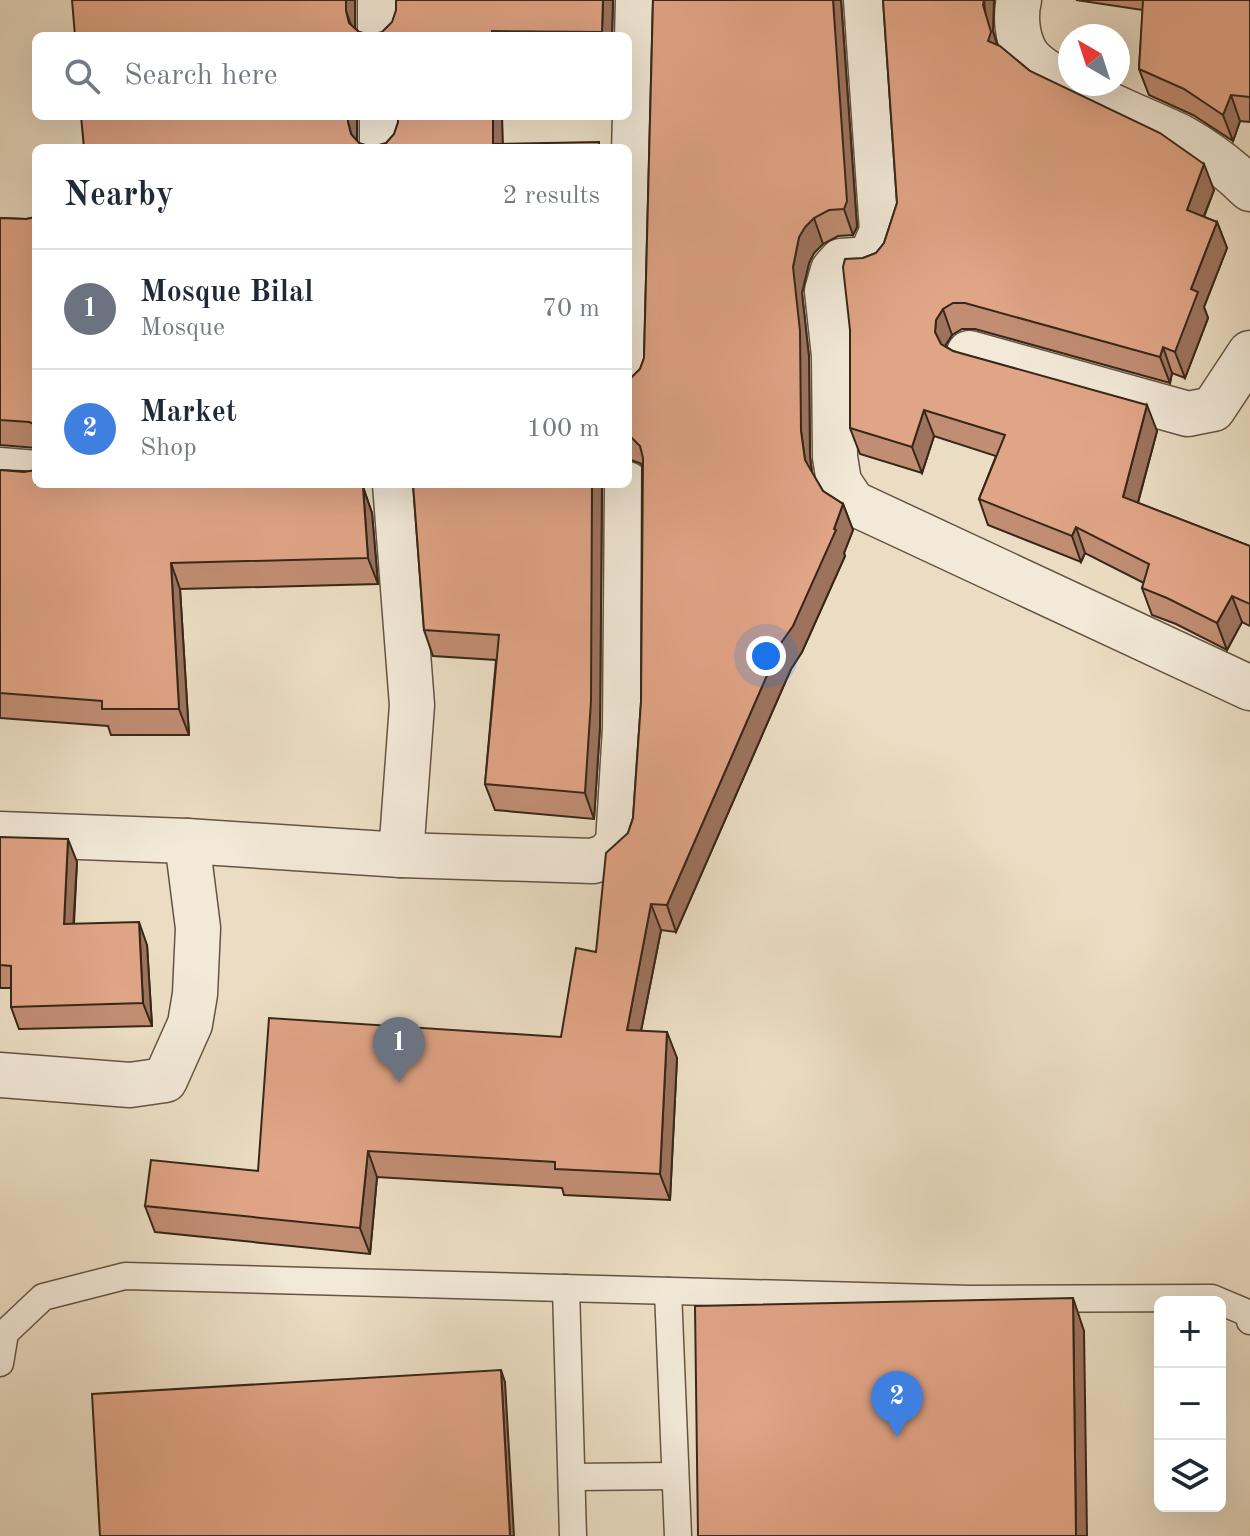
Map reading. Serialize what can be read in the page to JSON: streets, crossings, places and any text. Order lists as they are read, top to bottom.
{
  "north": "top left",
  "page": {
    "search": "Search here",
    "heading": ["Nearby", "2 results"],
    "list": [
      {
        "mark": "1",
        "name": "Mosque Bilal",
        "note": "Mosque",
        "value": "70 m"
      },
      {
        "mark": "2",
        "name": "Market",
        "note": "Shop",
        "value": "100 m"
      }
    ],
    "pins": ["1", "2"],
    "map_buttons": ["+", "−"]
  }
}
